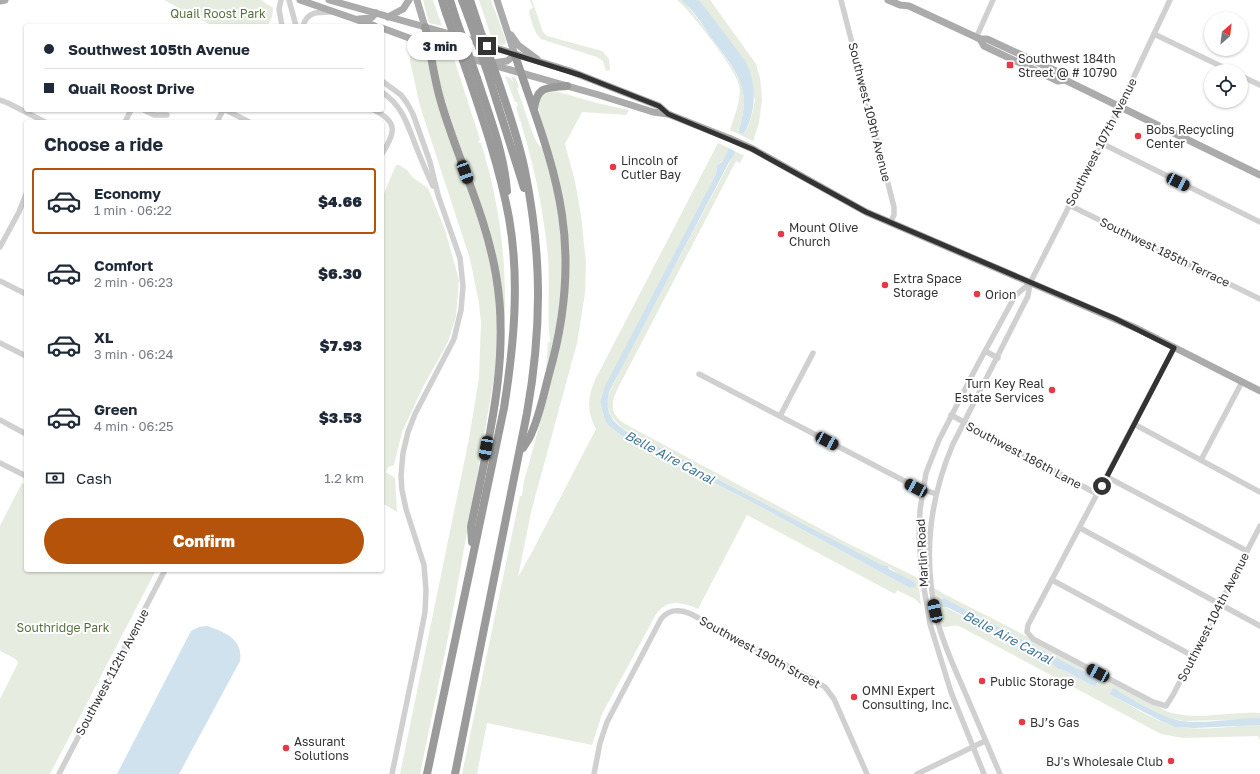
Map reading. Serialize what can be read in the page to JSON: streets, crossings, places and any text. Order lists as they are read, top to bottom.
{
  "streets": {
    "street": [
      "Southwest 109th Avenue",
      "Southwest 107th Avenue",
      "Southwest 185th Terrace",
      "Southwest 186th Lane",
      "Marlin Road",
      "Southwest 104th Avenue",
      "Southwest 190th Street",
      "Southwest 112th Avenue"
    ]
  },
  "crossings": [
    ["Southwest 107th Avenue", "Southwest 185th Terrace"],
    ["Southwest 107th Avenue", "Southwest 186th Lane"],
    ["Southwest 107th Avenue", "Marlin Road"]
  ],
  "water": ["Belle Aire Canal"],
  "parks": ["Quail Roost Park", "Southridge Park"],
  "places": {
    "transit": ["Southwest 184th Street @ # 10790"],
    "other": [
      "Bobs Recycling Center",
      "Lincoln of Cutler Bay",
      "Mount Olive Church",
      "Extra Space Storage",
      "Orion",
      "Turn Key Real Estate Services",
      "Public Storage",
      "OMNI Expert Consulting, Inc.",
      "BJ’s Gas",
      "Assurant Solutions",
      "BJ's Wholesale Club"
    ]
  },
  "north": "top right",
  "page": {
    "banner": ["Southwest 105th Avenue", "Quail Roost Drive"],
    "bubble": "3 min",
    "heading": "Choose a ride",
    "list": [
      {
        "name": "Economy",
        "note": "1 min · 06:22",
        "value": "$4.66"
      },
      {
        "name": "Comfort",
        "note": "2 min · 06:23",
        "value": "$6.30"
      },
      {
        "name": "XL",
        "note": "3 min · 06:24",
        "value": "$7.93"
      },
      {
        "name": "Green",
        "note": "4 min · 06:25",
        "value": "$3.53"
      }
    ],
    "pay": ["Cash", "1.2 km"],
    "buttons": "Confirm"
  }
}
